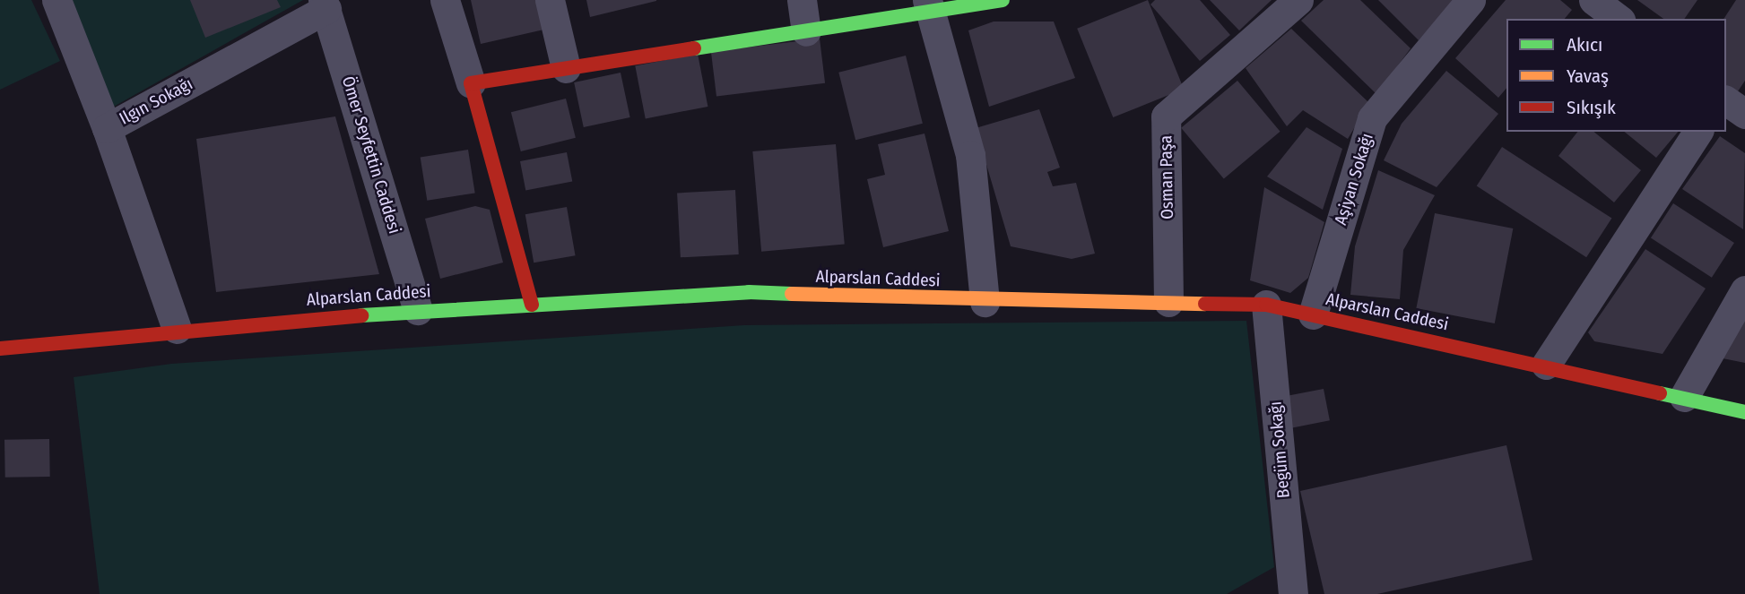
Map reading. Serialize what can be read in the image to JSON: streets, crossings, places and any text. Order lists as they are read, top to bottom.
{
  "streets": {
    "street": [
      "Ilgın Sokağı",
      "Ömer Seyfettin Caddesi",
      "Osman Paşa",
      "Aşiyan Sokağı",
      "Alparslan Caddesi",
      "Begüm Sokağı"
    ]
  },
  "crossings": [
    ["Ilgın Sokağı", "Ömer Seyfettin Caddesi"],
    ["Ilgın Sokağı", "Alparslan Caddesi"],
    ["Ömer Seyfettin Caddesi", "Alparslan Caddesi"],
    ["Osman Paşa", "Alparslan Caddesi"],
    ["Aşiyan Sokağı", "Alparslan Caddesi"],
    ["Alparslan Caddesi", "Begüm Sokağı"]
  ],
  "legend": ["Akıcı", "Yavaş", "Sıkışık"]
}
